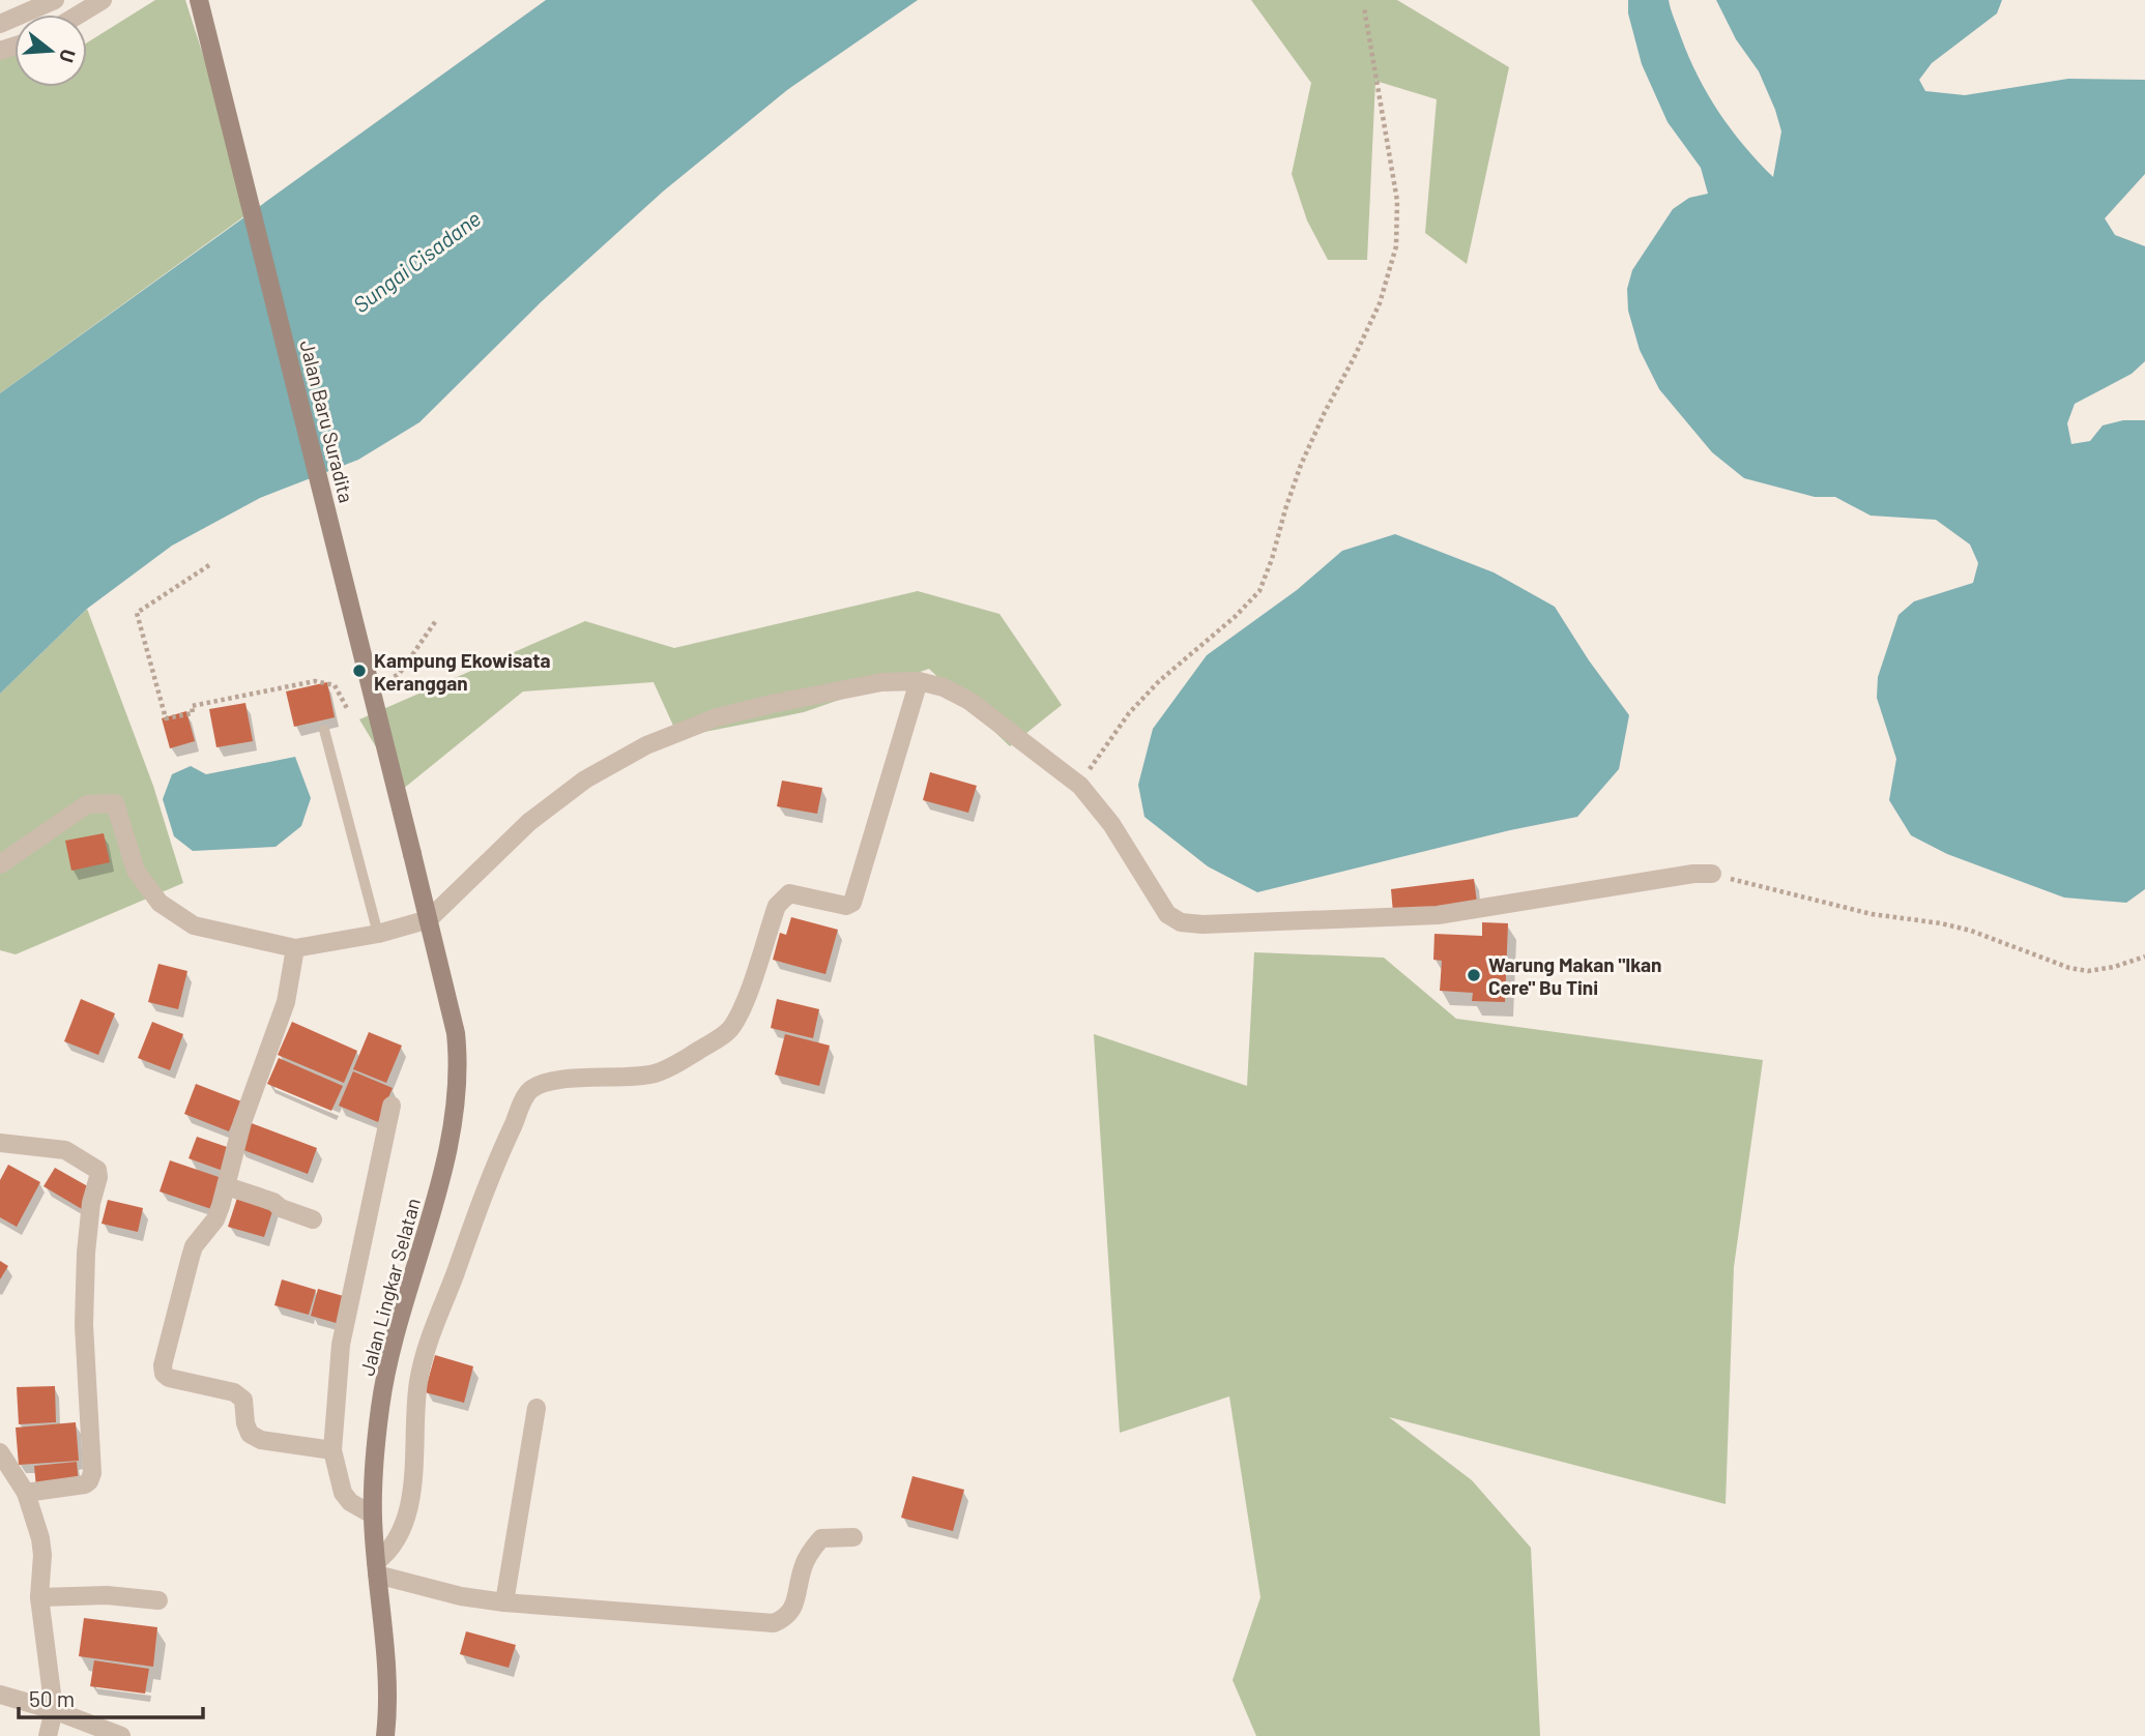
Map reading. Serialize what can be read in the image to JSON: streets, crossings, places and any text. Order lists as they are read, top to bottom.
{
  "streets": {
    "main road": ["Jalan Baru Suradita", "Jalan Lingkar Selatan"]
  },
  "crossings": [
    ["Jalan Baru Suradita", "Jalan Lingkar Selatan"]
  ],
  "water": ["Sungai Cisadane"],
  "places": ["Kampung Ekowisata Keranggan", "Warung Makan \"Ikan Cere\" Bu Tini"],
  "scale_bar": "50 m",
  "north": "right"
}
